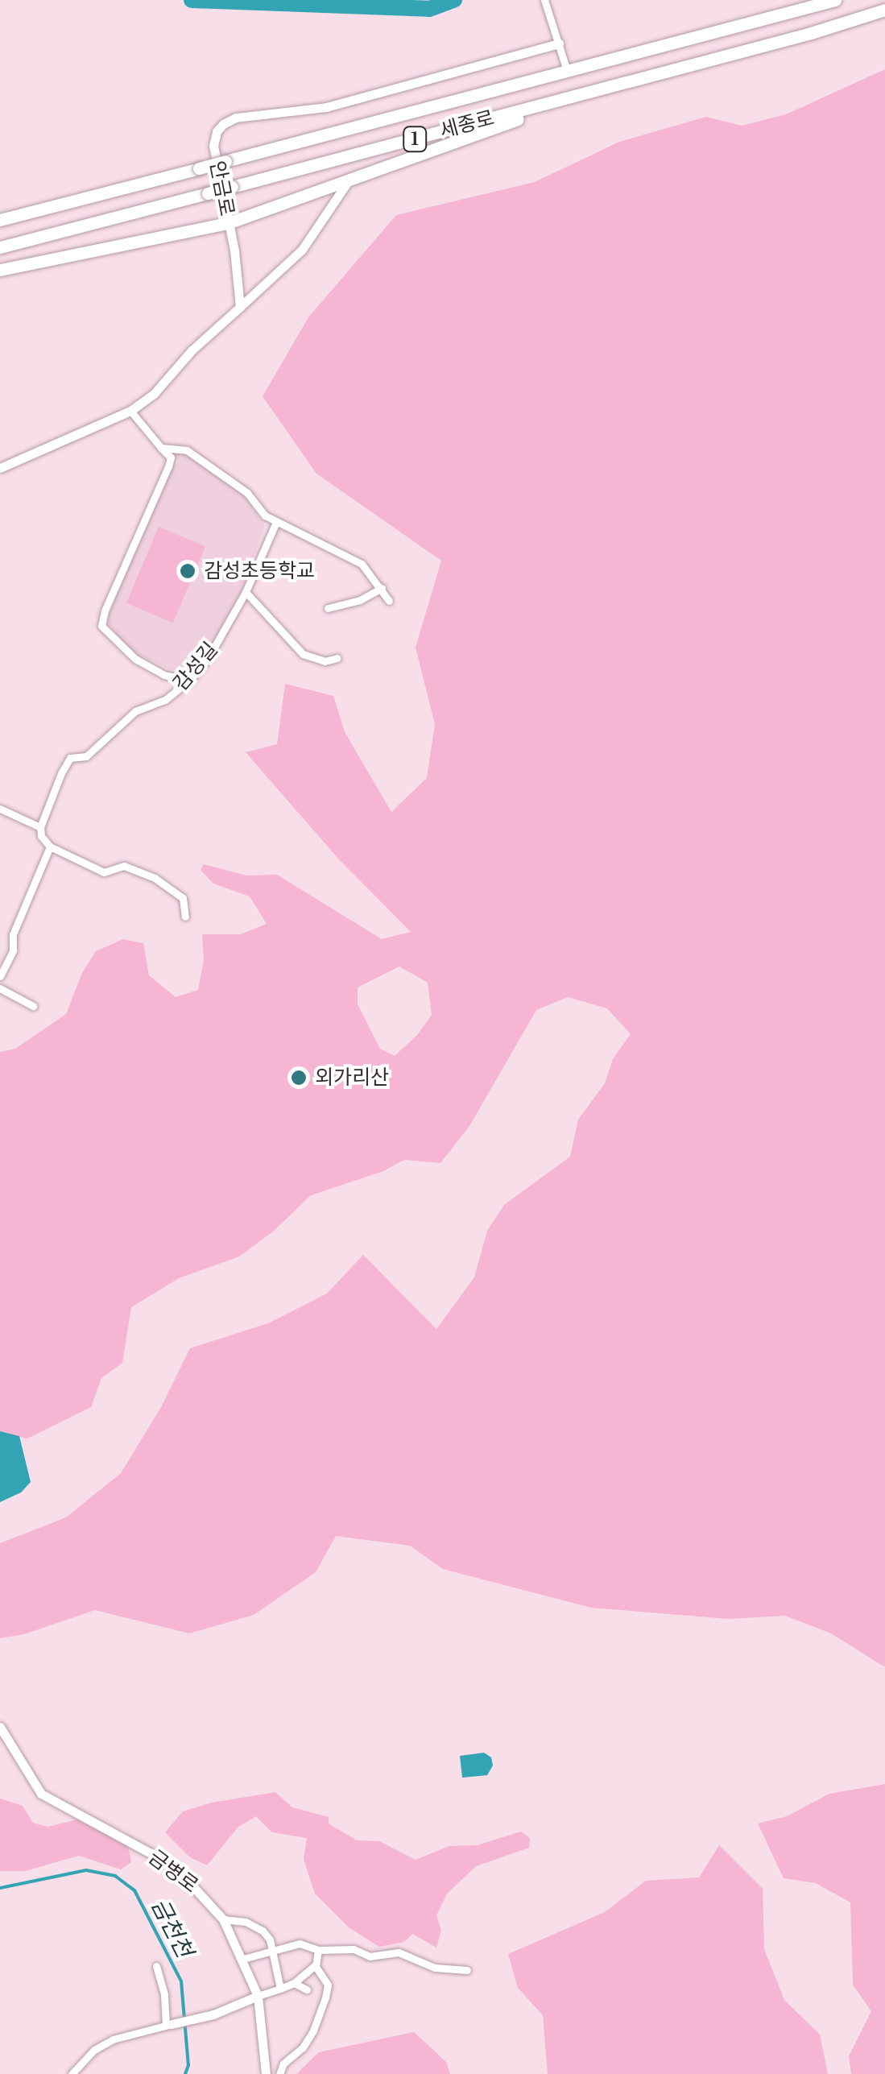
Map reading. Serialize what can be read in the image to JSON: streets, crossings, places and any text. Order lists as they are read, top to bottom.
{
  "streets": {
    "highway": ["세종로", "1"],
    "street": ["안금로", "감성길", "금병로"]
  },
  "water": ["금천천"],
  "places": ["감성초등학교", "외가리산"]
}
